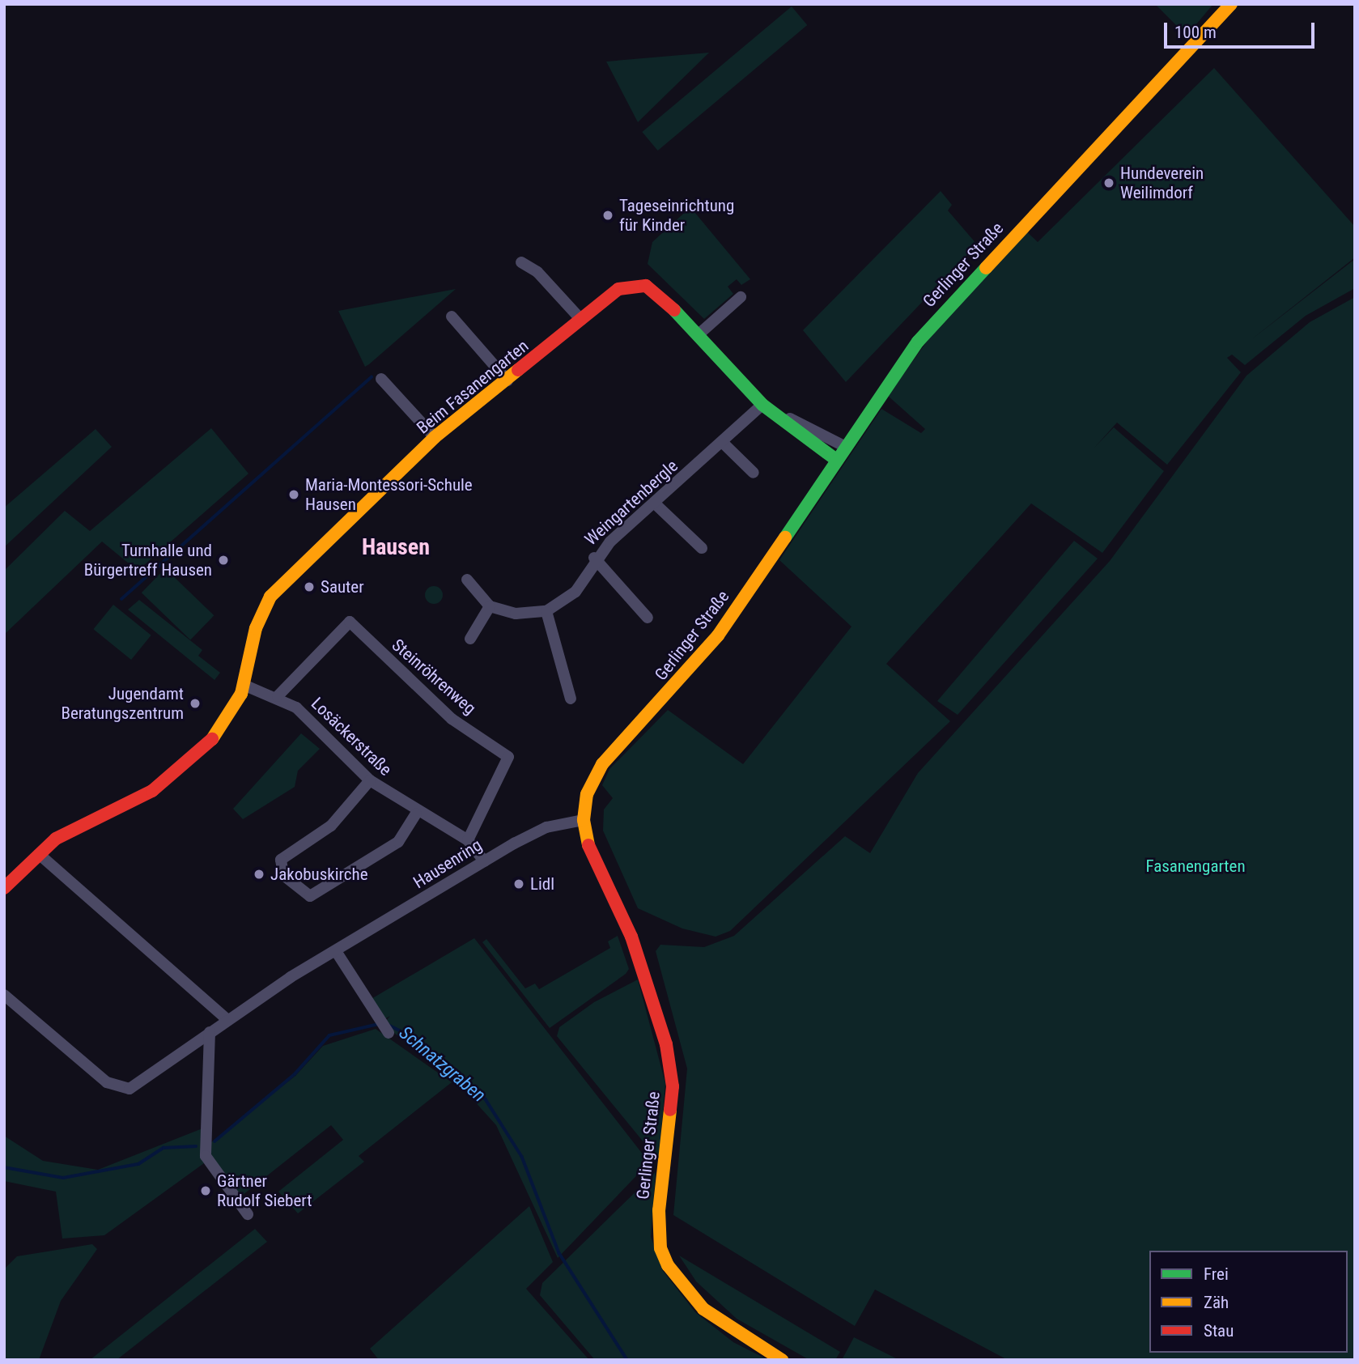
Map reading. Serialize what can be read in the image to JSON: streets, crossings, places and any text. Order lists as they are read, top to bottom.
{
  "streets": {
    "main road": ["Gerlinger Straße", "Beim Fasanengarten"],
    "street": [
      "Weingartenbergle",
      "Steinröhrenweg",
      "Losäckerstraße",
      "Hausenring"
    ]
  },
  "crossings": [
    ["Gerlinger Straße", "Beim Fasanengarten"],
    ["Gerlinger Straße", "Hausenring"],
    ["Beim Fasanengarten", "Weingartenbergle"],
    ["Beim Fasanengarten", "Losäckerstraße"],
    ["Steinröhrenweg", "Losäckerstraße"],
    ["Losäckerstraße", "Hausenring"]
  ],
  "districts": ["Hausen"],
  "water": ["Schnatzgraben"],
  "parks": ["Fasanengarten"],
  "places": [
    "Hundeverein Weilimdorf",
    "Tageseinrichtung für Kinder",
    "Maria-Montessori-Schule Hausen",
    "Turnhalle und Bürgertreff Hausen",
    "Sauter",
    "Jugendamt Beratungszentrum",
    "Jakobuskirche",
    "Lidl",
    "Gärtner Rudolf Siebert"
  ],
  "legend": ["Frei", "Zäh", "Stau"],
  "scale_bar": "100 m"
}
